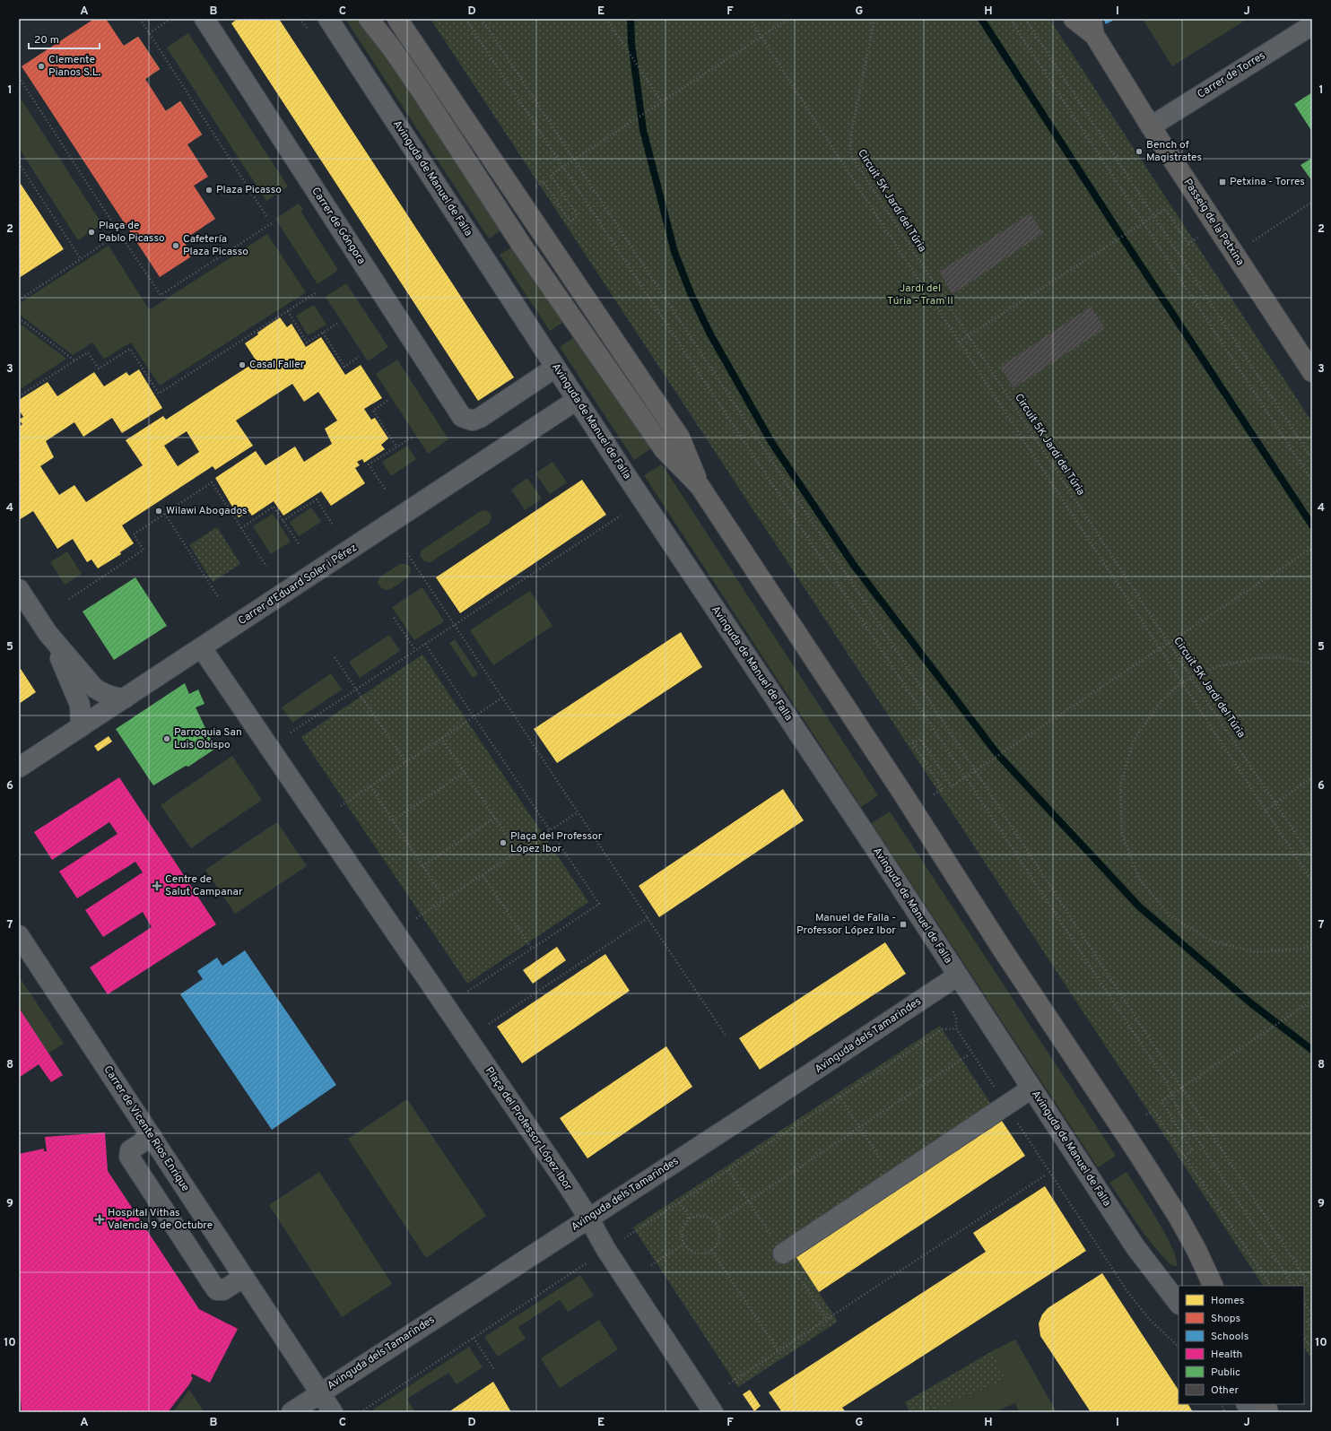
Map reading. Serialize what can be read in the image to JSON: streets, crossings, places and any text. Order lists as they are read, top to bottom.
{
  "streets": {
    "main road": ["Passeig de la Petxina"],
    "street": [
      "Carrer de Torres",
      "Avinguda de Manuel de Falla",
      "Carrer de Góngora",
      "Carrer d'Eduard Soler i Pérez",
      "Avinguda dels Tamarindes",
      "Carrer de Vicente Rios Enrique",
      "Plaça del Professor López Ibor"
    ],
    "path": ["Circuit 5K Jardí del Túria"]
  },
  "crossings": [
    ["Carrer de Torres", "Passeig de la Petxina"],
    ["Avinguda de Manuel de Falla", "Carrer de Góngora"],
    ["Avinguda de Manuel de Falla", "Carrer d'Eduard Soler i Pérez"],
    ["Avinguda de Manuel de Falla", "Avinguda dels Tamarindes"],
    ["Carrer d'Eduard Soler i Pérez", "Plaça del Professor López Ibor"],
    ["Avinguda dels Tamarindes", "Carrer de Vicente Rios Enrique"],
    ["Avinguda dels Tamarindes", "Plaça del Professor López Ibor"]
  ],
  "parks": ["Jardí del Túria - Tram II"],
  "places": {
    "other": [
      "Clemente Pianos S.L.",
      "Bench of Magistrates",
      "Plaza Picasso",
      "Plaça de Pablo Picasso",
      "Cafetería Plaza Picasso",
      "Casal Faller",
      "Wilawi Abogados",
      "Parroquia San Luis Obispo",
      "Plaça del Professor López Ibor"
    ],
    "transit": ["Petxina - Torres", "Manuel de Falla - Professor López Ibor"],
    "health": ["Centre de Salut Campanar", "Hospital Vithas Valencia 9 de Octubre"]
  },
  "legend": [
    "Homes",
    "Shops",
    "Schools",
    "Health",
    "Public",
    "Other"
  ],
  "scale_bar": "20 m",
  "grid": {
    "columns": [
      "A",
      "B",
      "C",
      "D",
      "E",
      "F",
      "G",
      "H",
      "I",
      "J"
    ],
    "rows": [
      "1",
      "2",
      "3",
      "4",
      "5",
      "6",
      "7",
      "8",
      "9",
      "10"
    ]
  }
}
